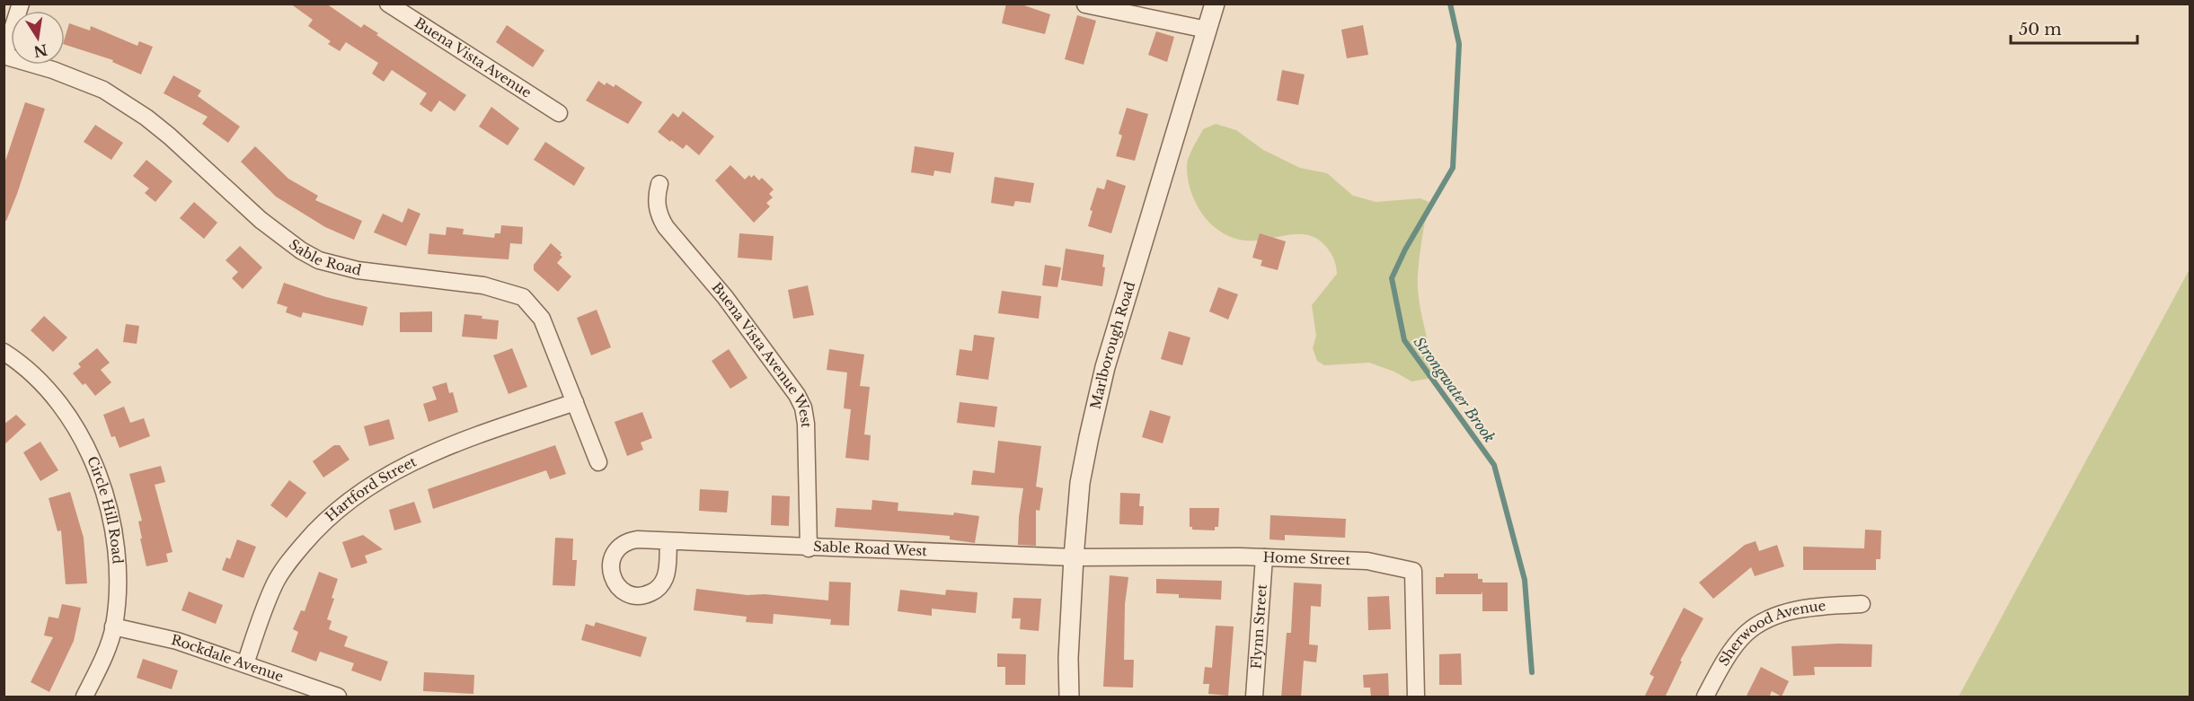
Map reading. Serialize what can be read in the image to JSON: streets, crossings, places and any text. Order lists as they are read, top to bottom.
{
  "streets": {
    "street": [
      "Buena Vista Avenue",
      "Sable Road",
      "Marlborough Road",
      "Buena Vista Avenue West",
      "Hartford Street",
      "Circle Hill Road",
      "Sable Road West",
      "Home Street",
      "Flynn Street",
      "Sherwood Avenue",
      "Rockdale Avenue"
    ]
  },
  "crossings": [
    ["Sable Road", "Hartford Street"],
    ["Marlborough Road", "Sable Road West"],
    ["Marlborough Road", "Home Street"],
    ["Buena Vista Avenue West", "Sable Road West"],
    ["Hartford Street", "Rockdale Avenue"],
    ["Circle Hill Road", "Rockdale Avenue"],
    ["Sable Road West", "Home Street"],
    ["Home Street", "Flynn Street"]
  ],
  "water": ["Strongwater Brook"],
  "scale_bar": "50 m",
  "north": "bottom"
}
